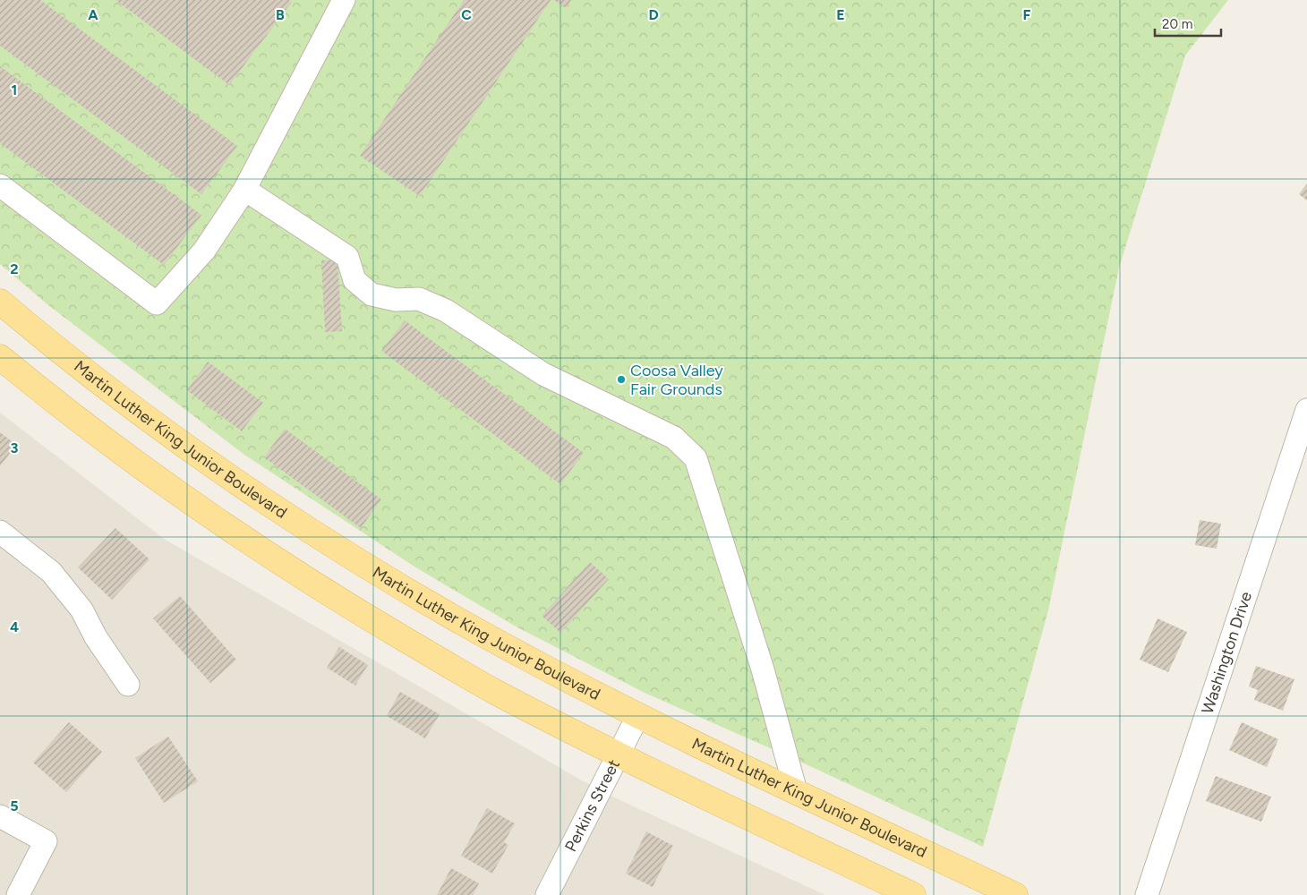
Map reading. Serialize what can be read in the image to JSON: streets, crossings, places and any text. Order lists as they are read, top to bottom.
{
  "streets": {
    "main road": ["Martin Luther King Junior Boulevard"],
    "street": ["Washington Drive", "Perkins Street"]
  },
  "crossings": [
    ["Martin Luther King Junior Boulevard", "Perkins Street"]
  ],
  "places": ["Coosa Valley Fair Grounds"],
  "scale_bar": "20 m",
  "grid": {
    "columns": [
      "A",
      "B",
      "C",
      "D",
      "E",
      "F"
    ],
    "rows": [
      "1",
      "2",
      "3",
      "4",
      "5"
    ]
  }
}
